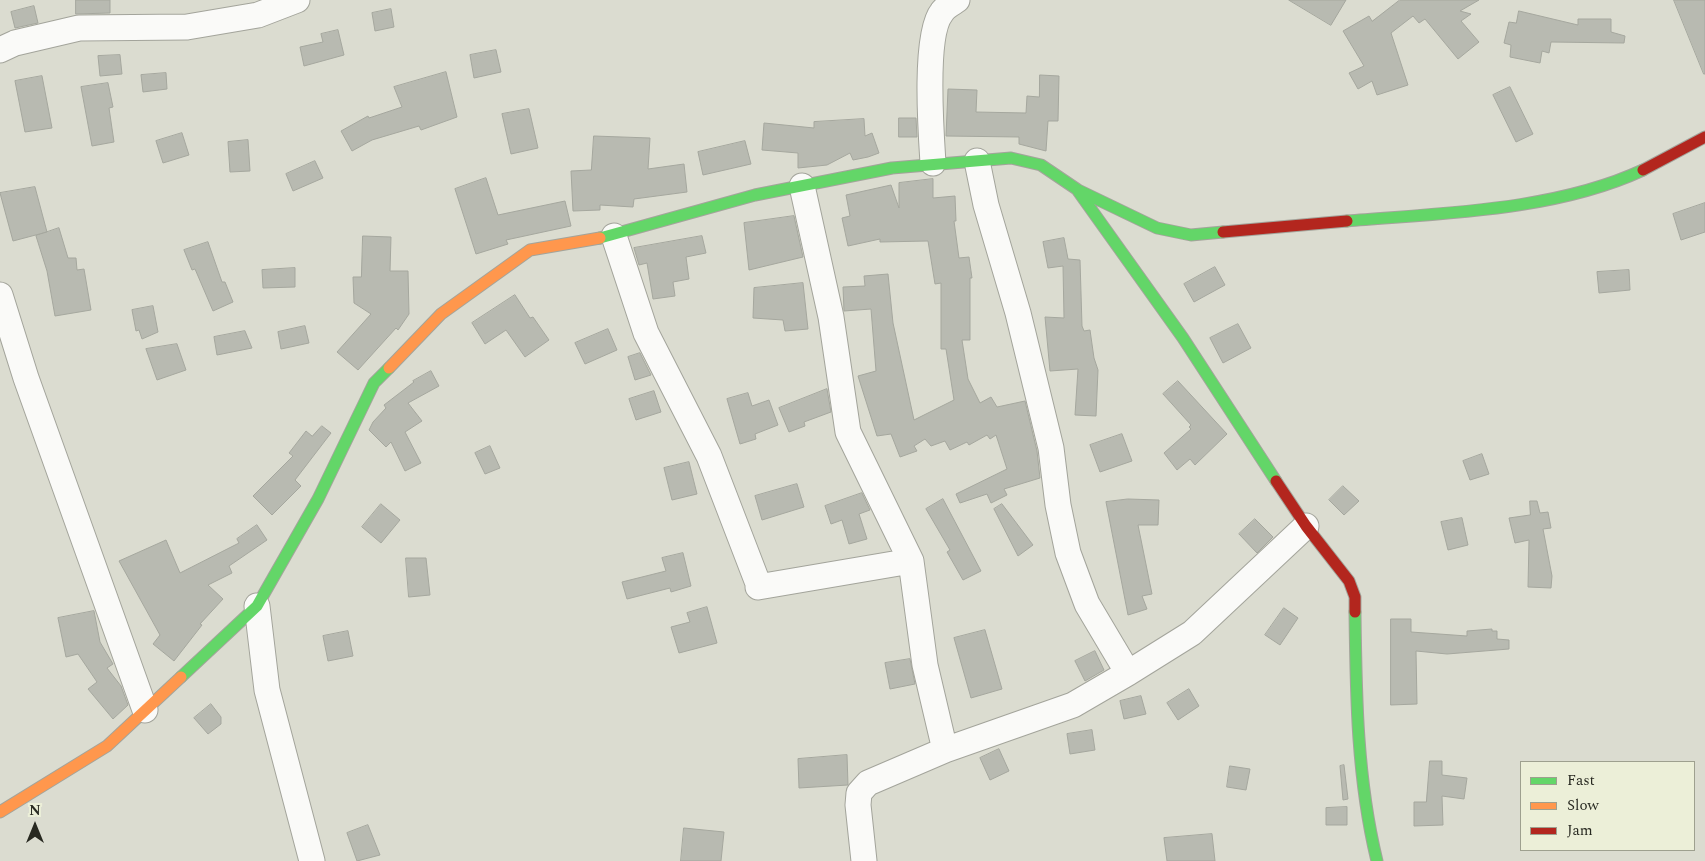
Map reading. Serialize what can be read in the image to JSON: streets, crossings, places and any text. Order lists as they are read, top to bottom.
{
  "legend": ["Fast", "Slow", "Jam"],
  "north": "top"
}
